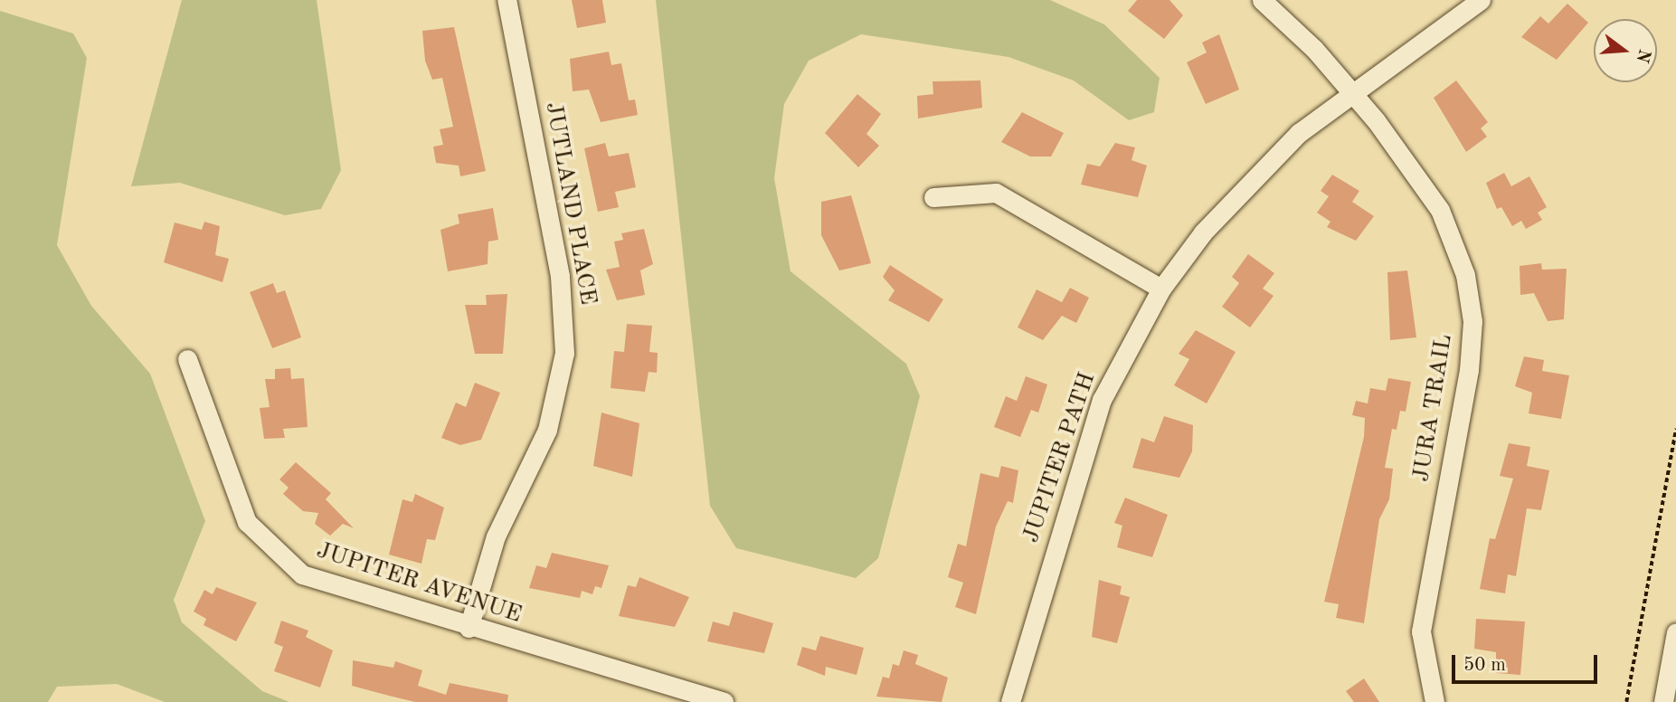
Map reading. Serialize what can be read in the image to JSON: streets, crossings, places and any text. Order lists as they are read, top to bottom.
{
  "streets": {
    "street": [
      "JUTLAND PLACE",
      "JURA TRAIL",
      "JUPITER PATH",
      "JUPITER AVENUE"
    ]
  },
  "crossings": [
    ["JUTLAND PLACE", "JUPITER AVENUE"],
    ["JURA TRAIL", "JUPITER PATH"]
  ],
  "scale_bar": "50 m",
  "north": "right"
}
